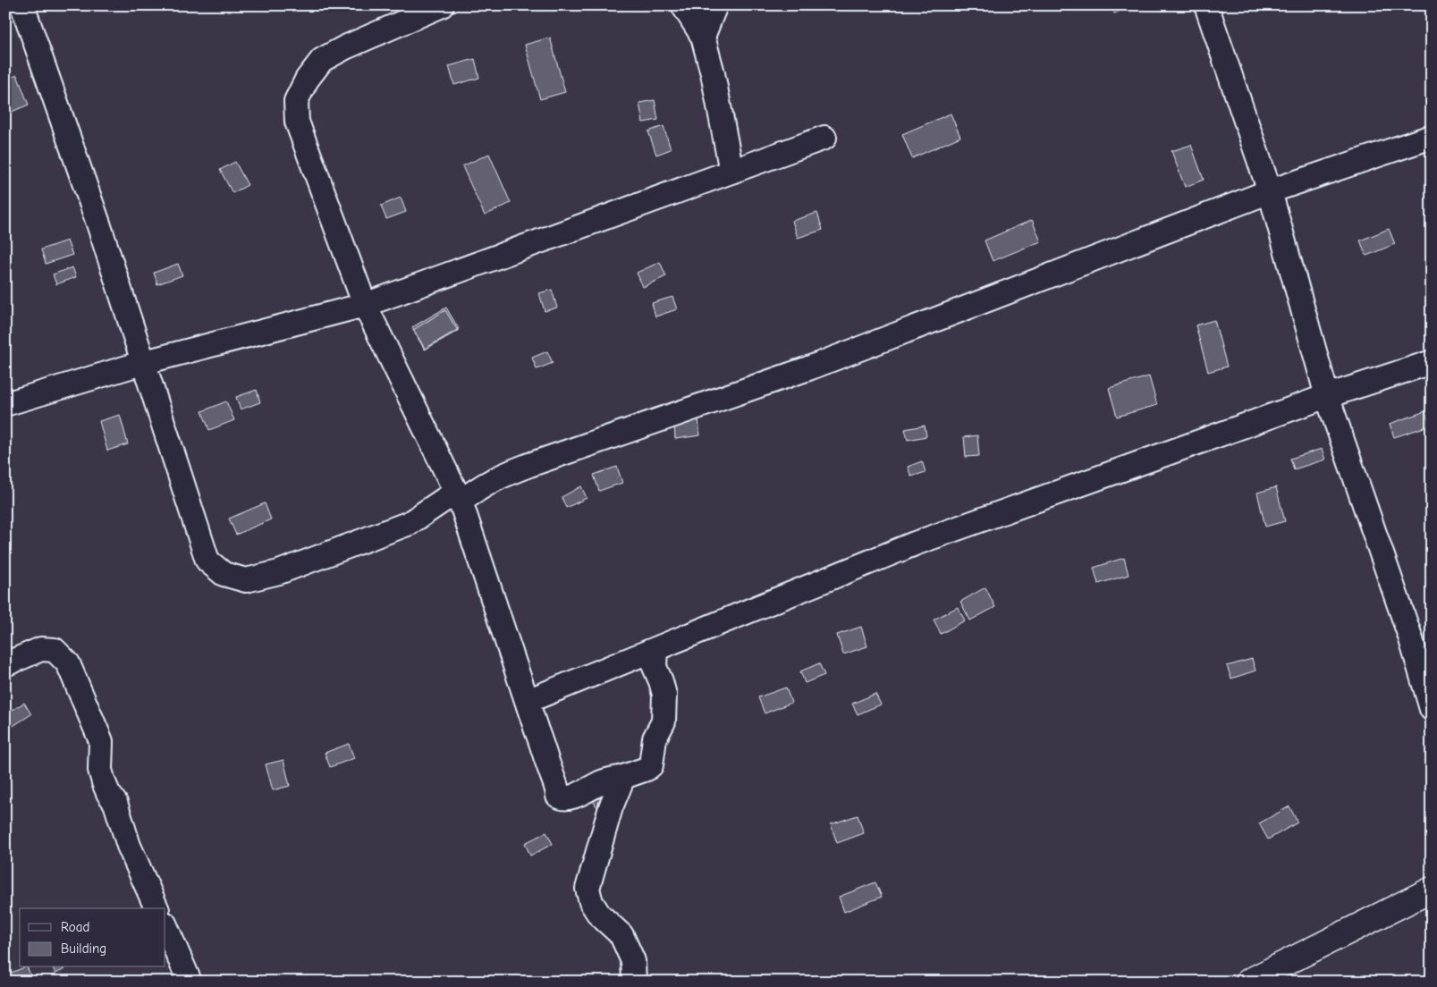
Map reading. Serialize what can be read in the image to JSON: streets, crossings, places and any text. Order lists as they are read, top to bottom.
{
  "legend": ["Road", "Building"]
}
